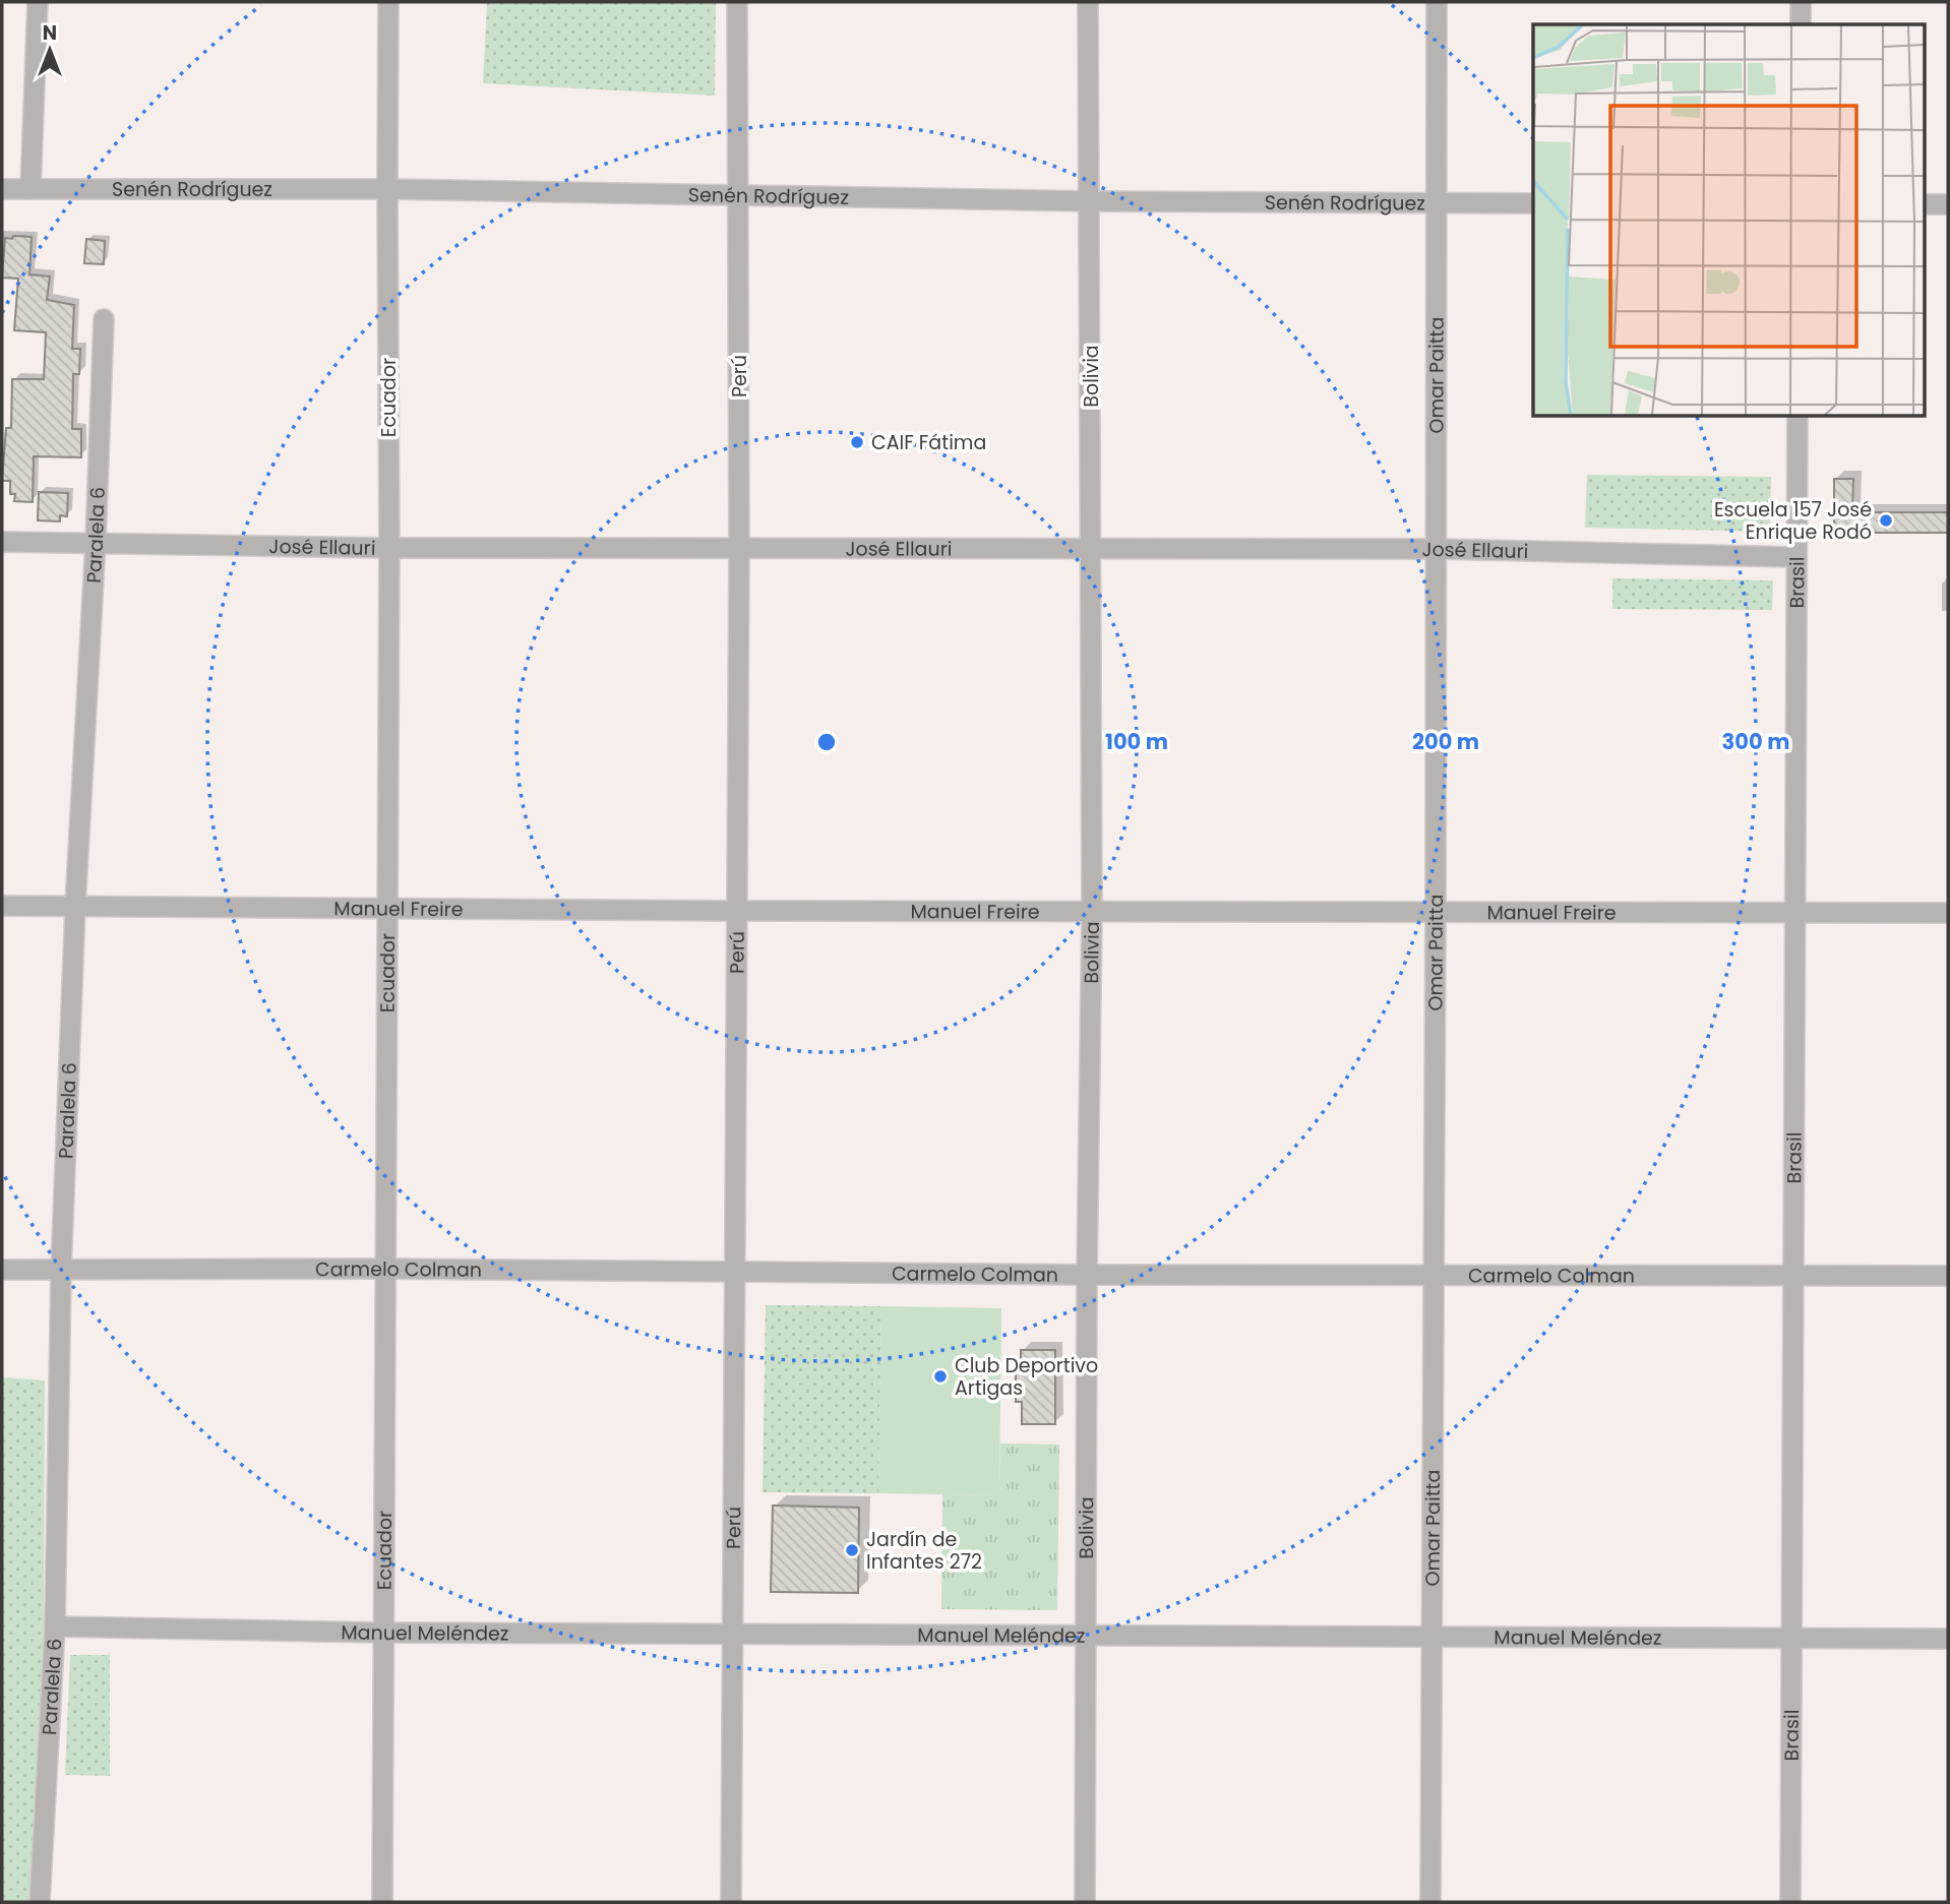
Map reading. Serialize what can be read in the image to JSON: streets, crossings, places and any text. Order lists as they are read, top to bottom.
{
  "streets": {
    "street": [
      "Senén Rodríguez",
      "Perú",
      "Bolivia",
      "Omar Paitta",
      "Ecuador",
      "Paralela 6",
      "José Ellauri",
      "Brasil",
      "Manuel Freire",
      "Carmelo Colman",
      "Manuel Meléndez"
    ]
  },
  "crossings": [
    ["Senén Rodríguez", "Perú"],
    ["Senén Rodríguez", "Bolivia"],
    ["Senén Rodríguez", "Omar Paitta"],
    ["Senén Rodríguez", "Ecuador"],
    ["Perú", "José Ellauri"],
    ["Perú", "Manuel Freire"],
    ["Perú", "Carmelo Colman"],
    ["Perú", "Manuel Meléndez"],
    ["Bolivia", "José Ellauri"],
    ["Bolivia", "Manuel Freire"],
    ["Bolivia", "Carmelo Colman"],
    ["Bolivia", "Manuel Meléndez"],
    ["Omar Paitta", "José Ellauri"],
    ["Omar Paitta", "Manuel Freire"],
    ["Omar Paitta", "Carmelo Colman"],
    ["Omar Paitta", "Manuel Meléndez"],
    ["Ecuador", "José Ellauri"],
    ["Ecuador", "Manuel Freire"],
    ["Ecuador", "Carmelo Colman"],
    ["Ecuador", "Manuel Meléndez"],
    ["Paralela 6", "José Ellauri"],
    ["Paralela 6", "Manuel Freire"],
    ["Paralela 6", "Carmelo Colman"],
    ["Paralela 6", "Manuel Meléndez"],
    ["José Ellauri", "Brasil"],
    ["Brasil", "Manuel Freire"],
    ["Brasil", "Carmelo Colman"],
    ["Brasil", "Manuel Meléndez"]
  ],
  "places": [
    "CAIF Fátima",
    "Escuela 157 José Enrique Rodó",
    "Club Deportivo Artigas",
    "Jardín de Infantes 272"
  ],
  "north": "top",
  "rings": ["100 m", "200 m", "300 m"]
}
